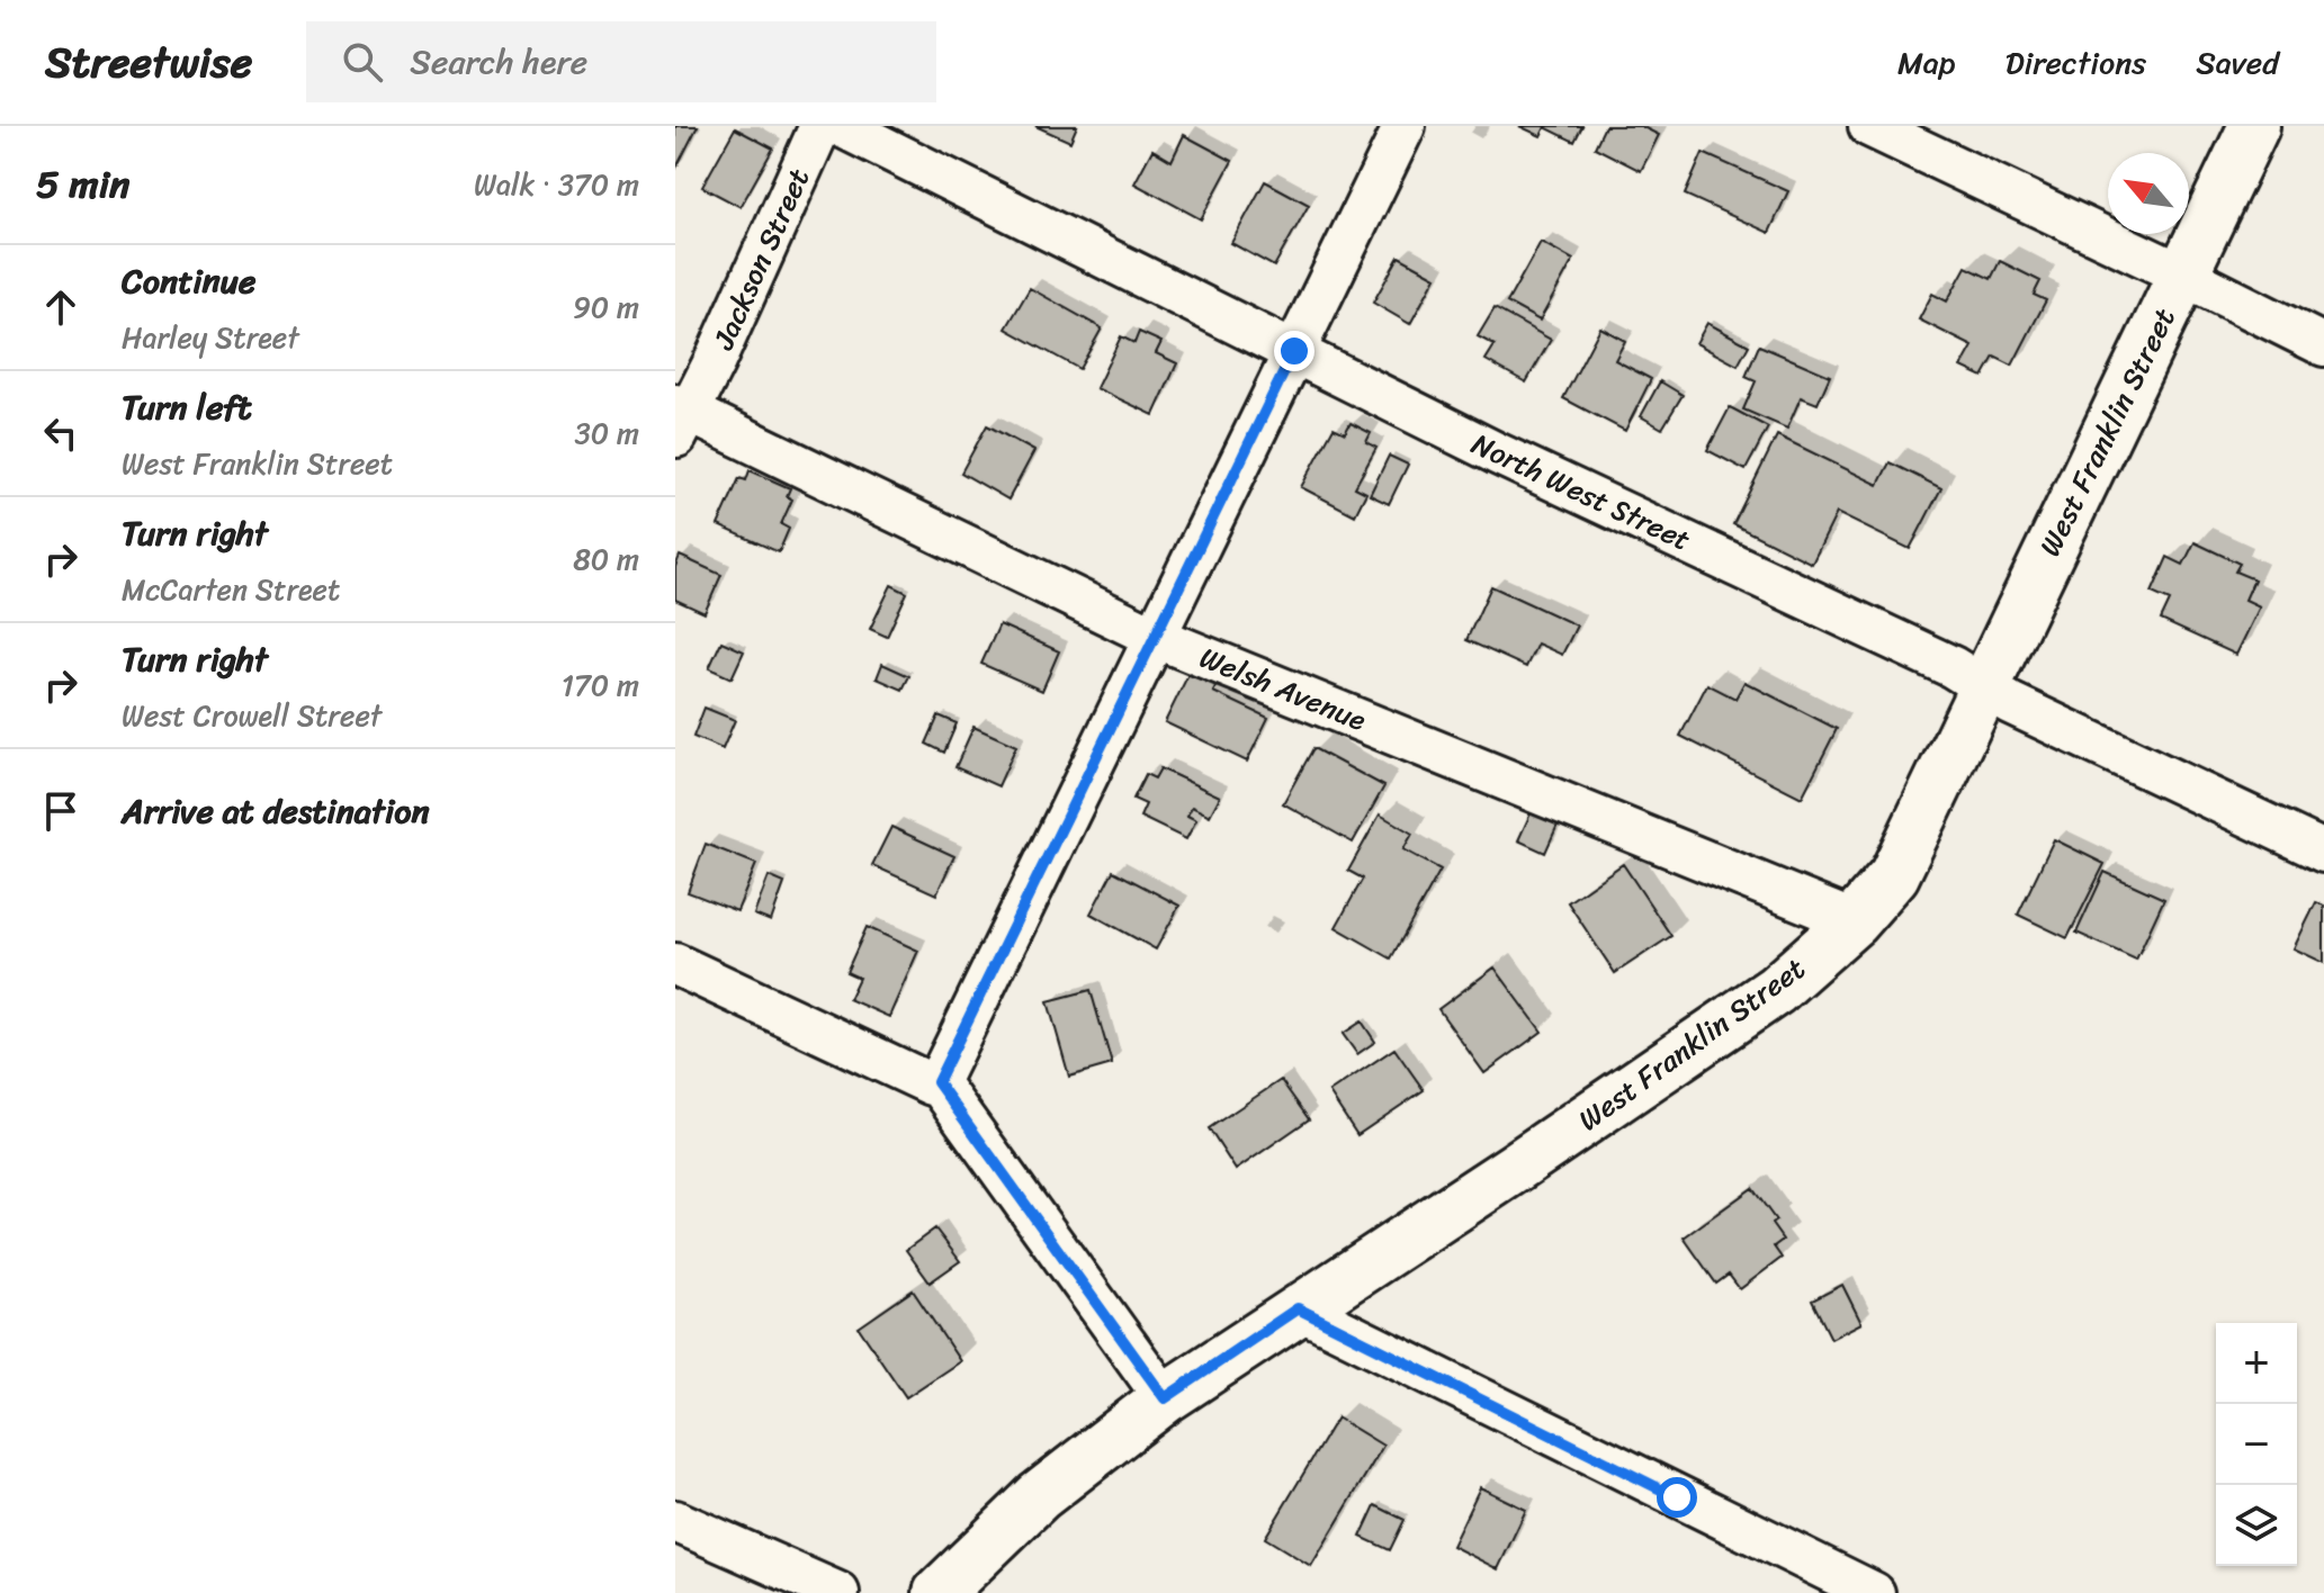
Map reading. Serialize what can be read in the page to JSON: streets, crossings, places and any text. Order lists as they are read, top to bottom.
{
  "streets": {
    "main road": ["West Franklin Street"],
    "street": ["Jackson Street", "North West Street", "Welsh Avenue"]
  },
  "crossings": [
    ["Jackson Street", "Welsh Avenue"],
    ["West Franklin Street", "North West Street"],
    ["West Franklin Street", "Welsh Avenue"]
  ],
  "north": "top left",
  "page": {
    "header": "Streetwise",
    "search": "Search here",
    "nav": ["Map", "Directions", "Saved"],
    "heading": ["5 min", "Walk · 370 m"],
    "list": [
      ["Continue", "Harley Street", "90 m"],
      ["Turn left", "West Franklin Street", "30 m"],
      ["Turn right", "McCarten Street", "80 m"],
      ["Turn right", "West Crowell Street", "170 m"],
      "Arrive at destination"
    ],
    "map_buttons": ["+", "−"]
  }
}
